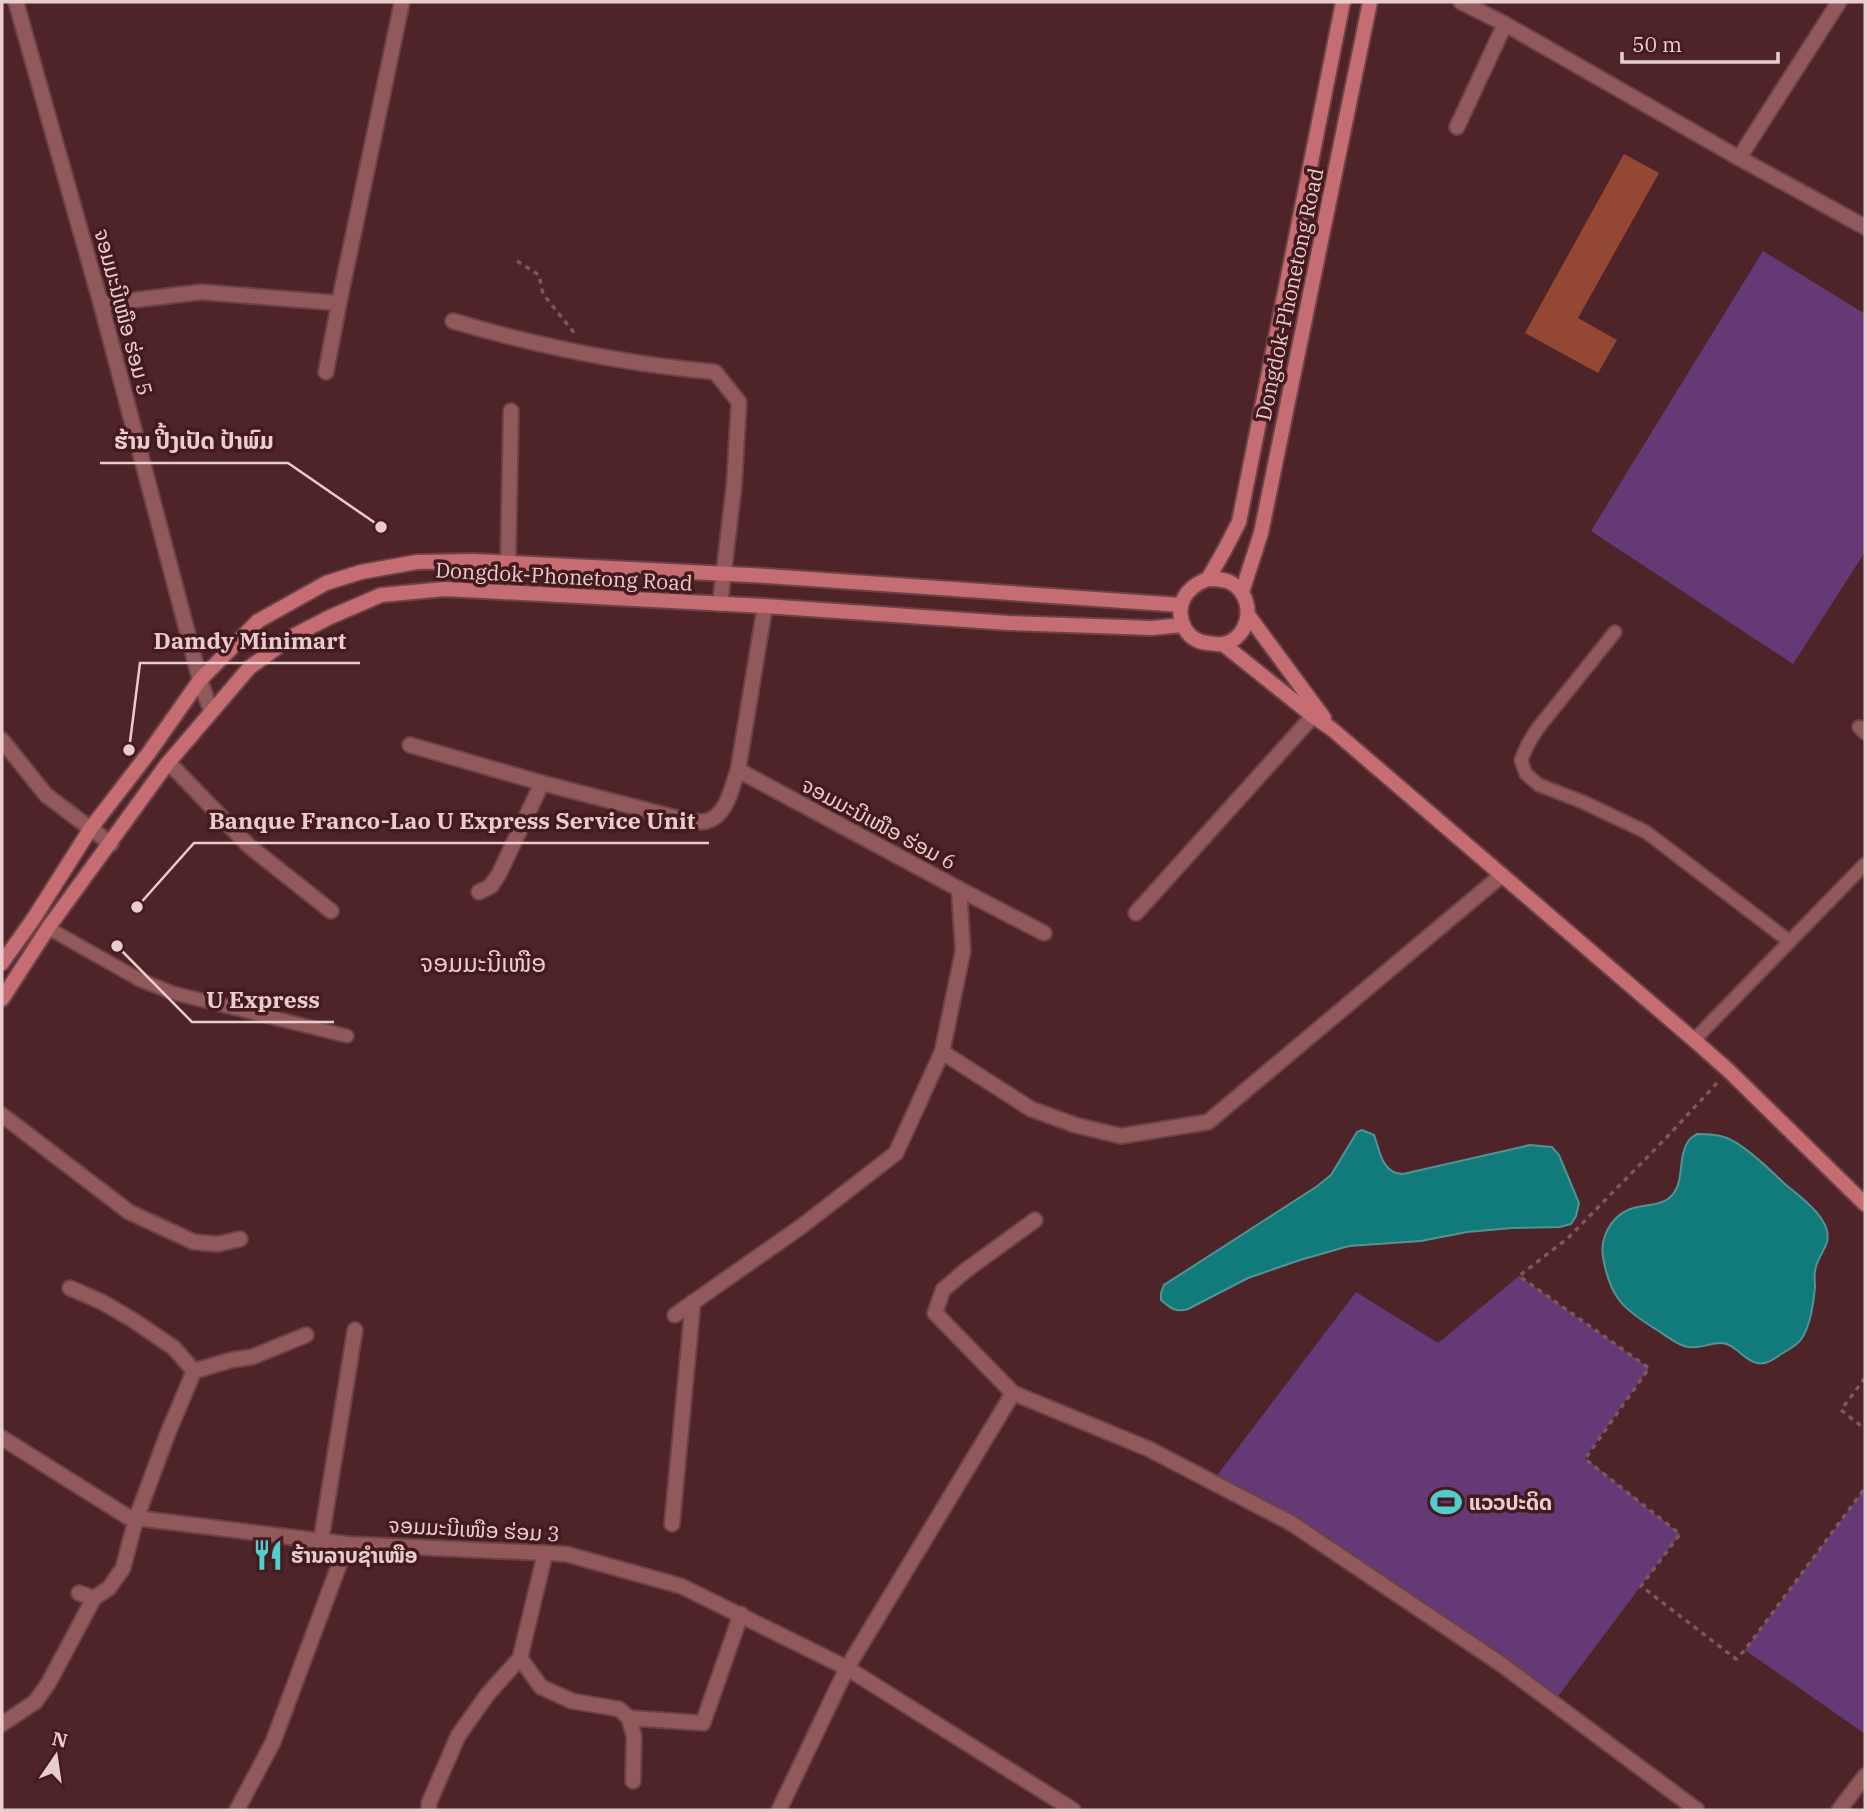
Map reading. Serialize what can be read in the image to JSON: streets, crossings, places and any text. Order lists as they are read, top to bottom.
{
  "streets": {
    "main road": ["Dongdok-Phonetong Road"],
    "street": ["ຈອມມະນີເໜືອ ຮ່ອມ 5", "ຈອມມະນີເໜືອ ຮ່ອມ 6", "ຈອມມະນີເໜືອ ຮ່ອມ 3"]
  },
  "crossings": [
    ["Dongdok-Phonetong Road", "ຈອມມະນີເໜືອ ຮ່ອມ 5"]
  ],
  "districts": ["ຈອມມະນີເໜືອ"],
  "places": {
    "other": [
      "ຮ້ານ ປີ້ງເປັດ ປ້າພົມ",
      "Damdy Minimart",
      "Banque Franco-Lao U Express Service Unit",
      "U Express"
    ],
    "sports": ["ແວວປະດິດ"],
    "restaurant": ["ຮ້ານລາບຊຳເໜືອ"]
  },
  "scale_bar": "50 m",
  "north": "top"
}
